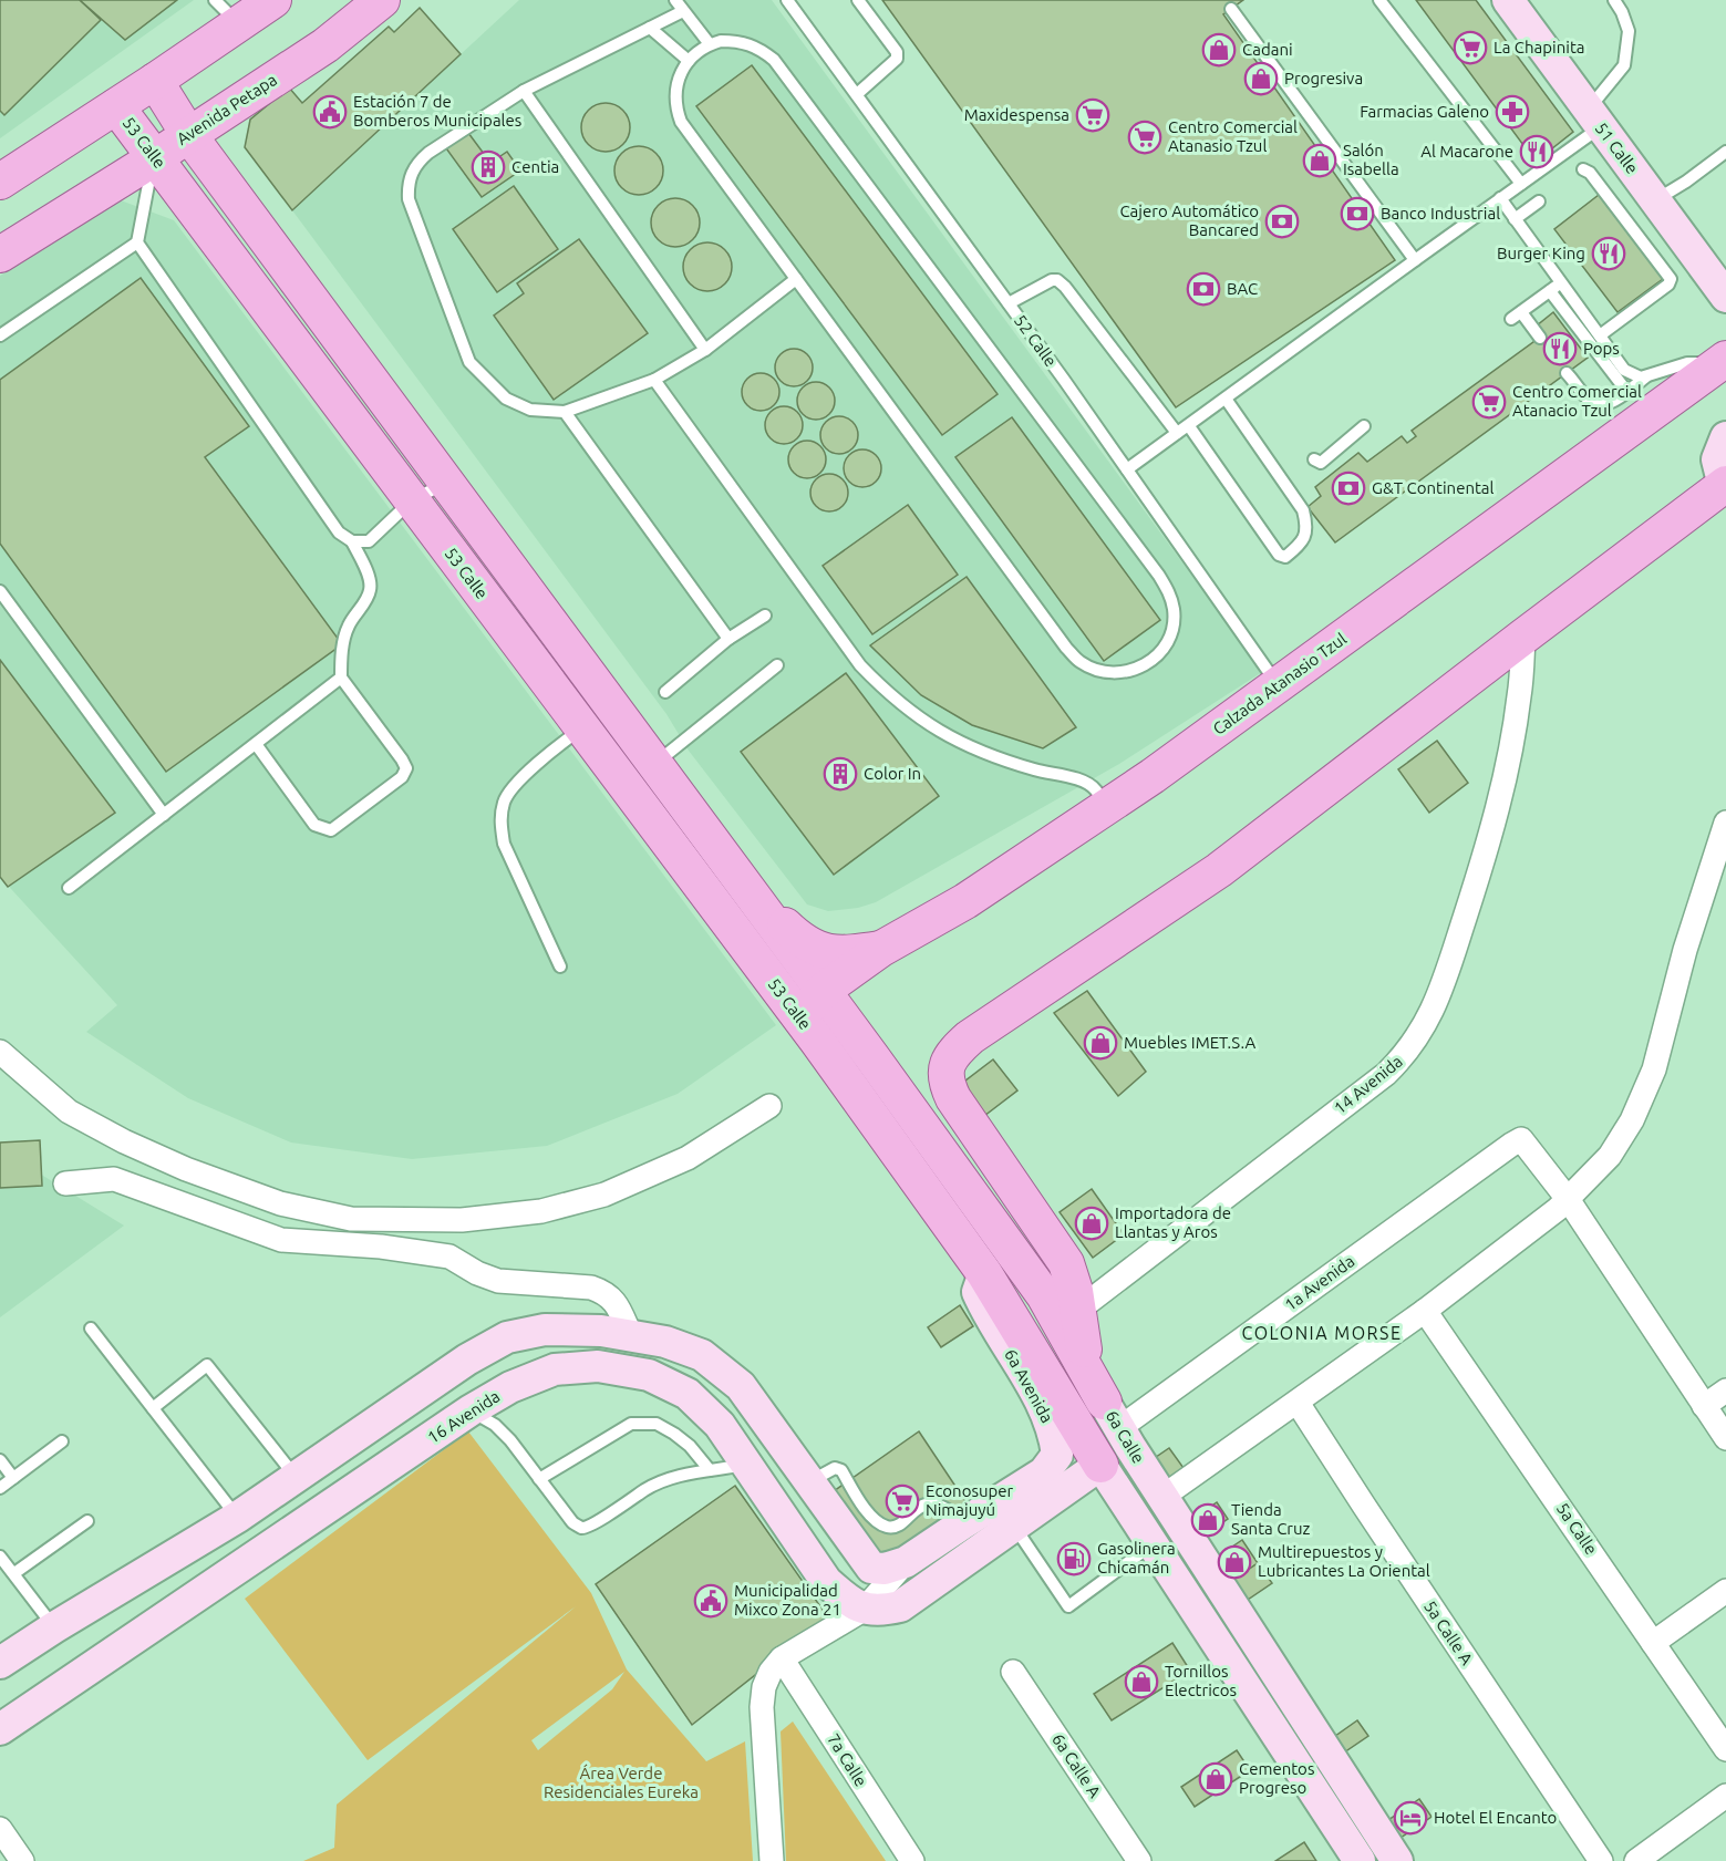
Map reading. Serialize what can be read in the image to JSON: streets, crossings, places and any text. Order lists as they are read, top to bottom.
{
  "streets": {
    "main road": [
      "Avenida Petapa",
      "53 Calle",
      "51 Calle",
      "Calzada Atanasio Tzul",
      "6a Avenida",
      "16 Avenida",
      "6a Calle"
    ],
    "street": [
      "14 Avenida",
      "1a Avenida",
      "5a Calle",
      "5a Calle A",
      "7a Calle",
      "6a Calle A"
    ],
    "lane": ["52 Calle"]
  },
  "crossings": [
    ["Avenida Petapa", "53 Calle"],
    ["53 Calle", "Calzada Atanasio Tzul"],
    ["53 Calle", "6a Calle"],
    ["52 Calle", "Calzada Atanasio Tzul"],
    ["1a Avenida", "6a Calle"]
  ],
  "districts": ["COLONIA MORSE"],
  "parks": ["Área Verde Residenciales Eureka"],
  "places": {
    "supermarket": [
      "La Chapinita",
      "Maxidespensa",
      "Centro Comercial Atanasio Tzul",
      "Centro Comercial Atanacio Tzul",
      "Econosuper Nimajuyú"
    ],
    "shop": [
      "Cadani",
      "Progresiva",
      "Salón Isabella",
      "Muebles IMET.S.A",
      "Importadora de Llantas y Aros",
      "Tienda Santa Cruz",
      "Multirepuestos y Lubricantes La Oriental",
      "Tornillos Electricos",
      "Cementos Progreso"
    ],
    "public building": ["Estación 7 de Bomberos Municipales", "Municipalidad Mixco Zona 21"],
    "pharmacy": ["Farmacias Galeno"],
    "restaurant": ["Al Macarone", "Burger King", "Pops"],
    "building": ["Centia", "Color In"],
    "bank": [
      "Banco Industrial",
      "Cajero Automático Bancared",
      "BAC",
      "G&T Continental"
    ],
    "fuel station": ["Gasolinera Chicamán"],
    "hotel": ["Hotel El Encanto"]
  }
}
